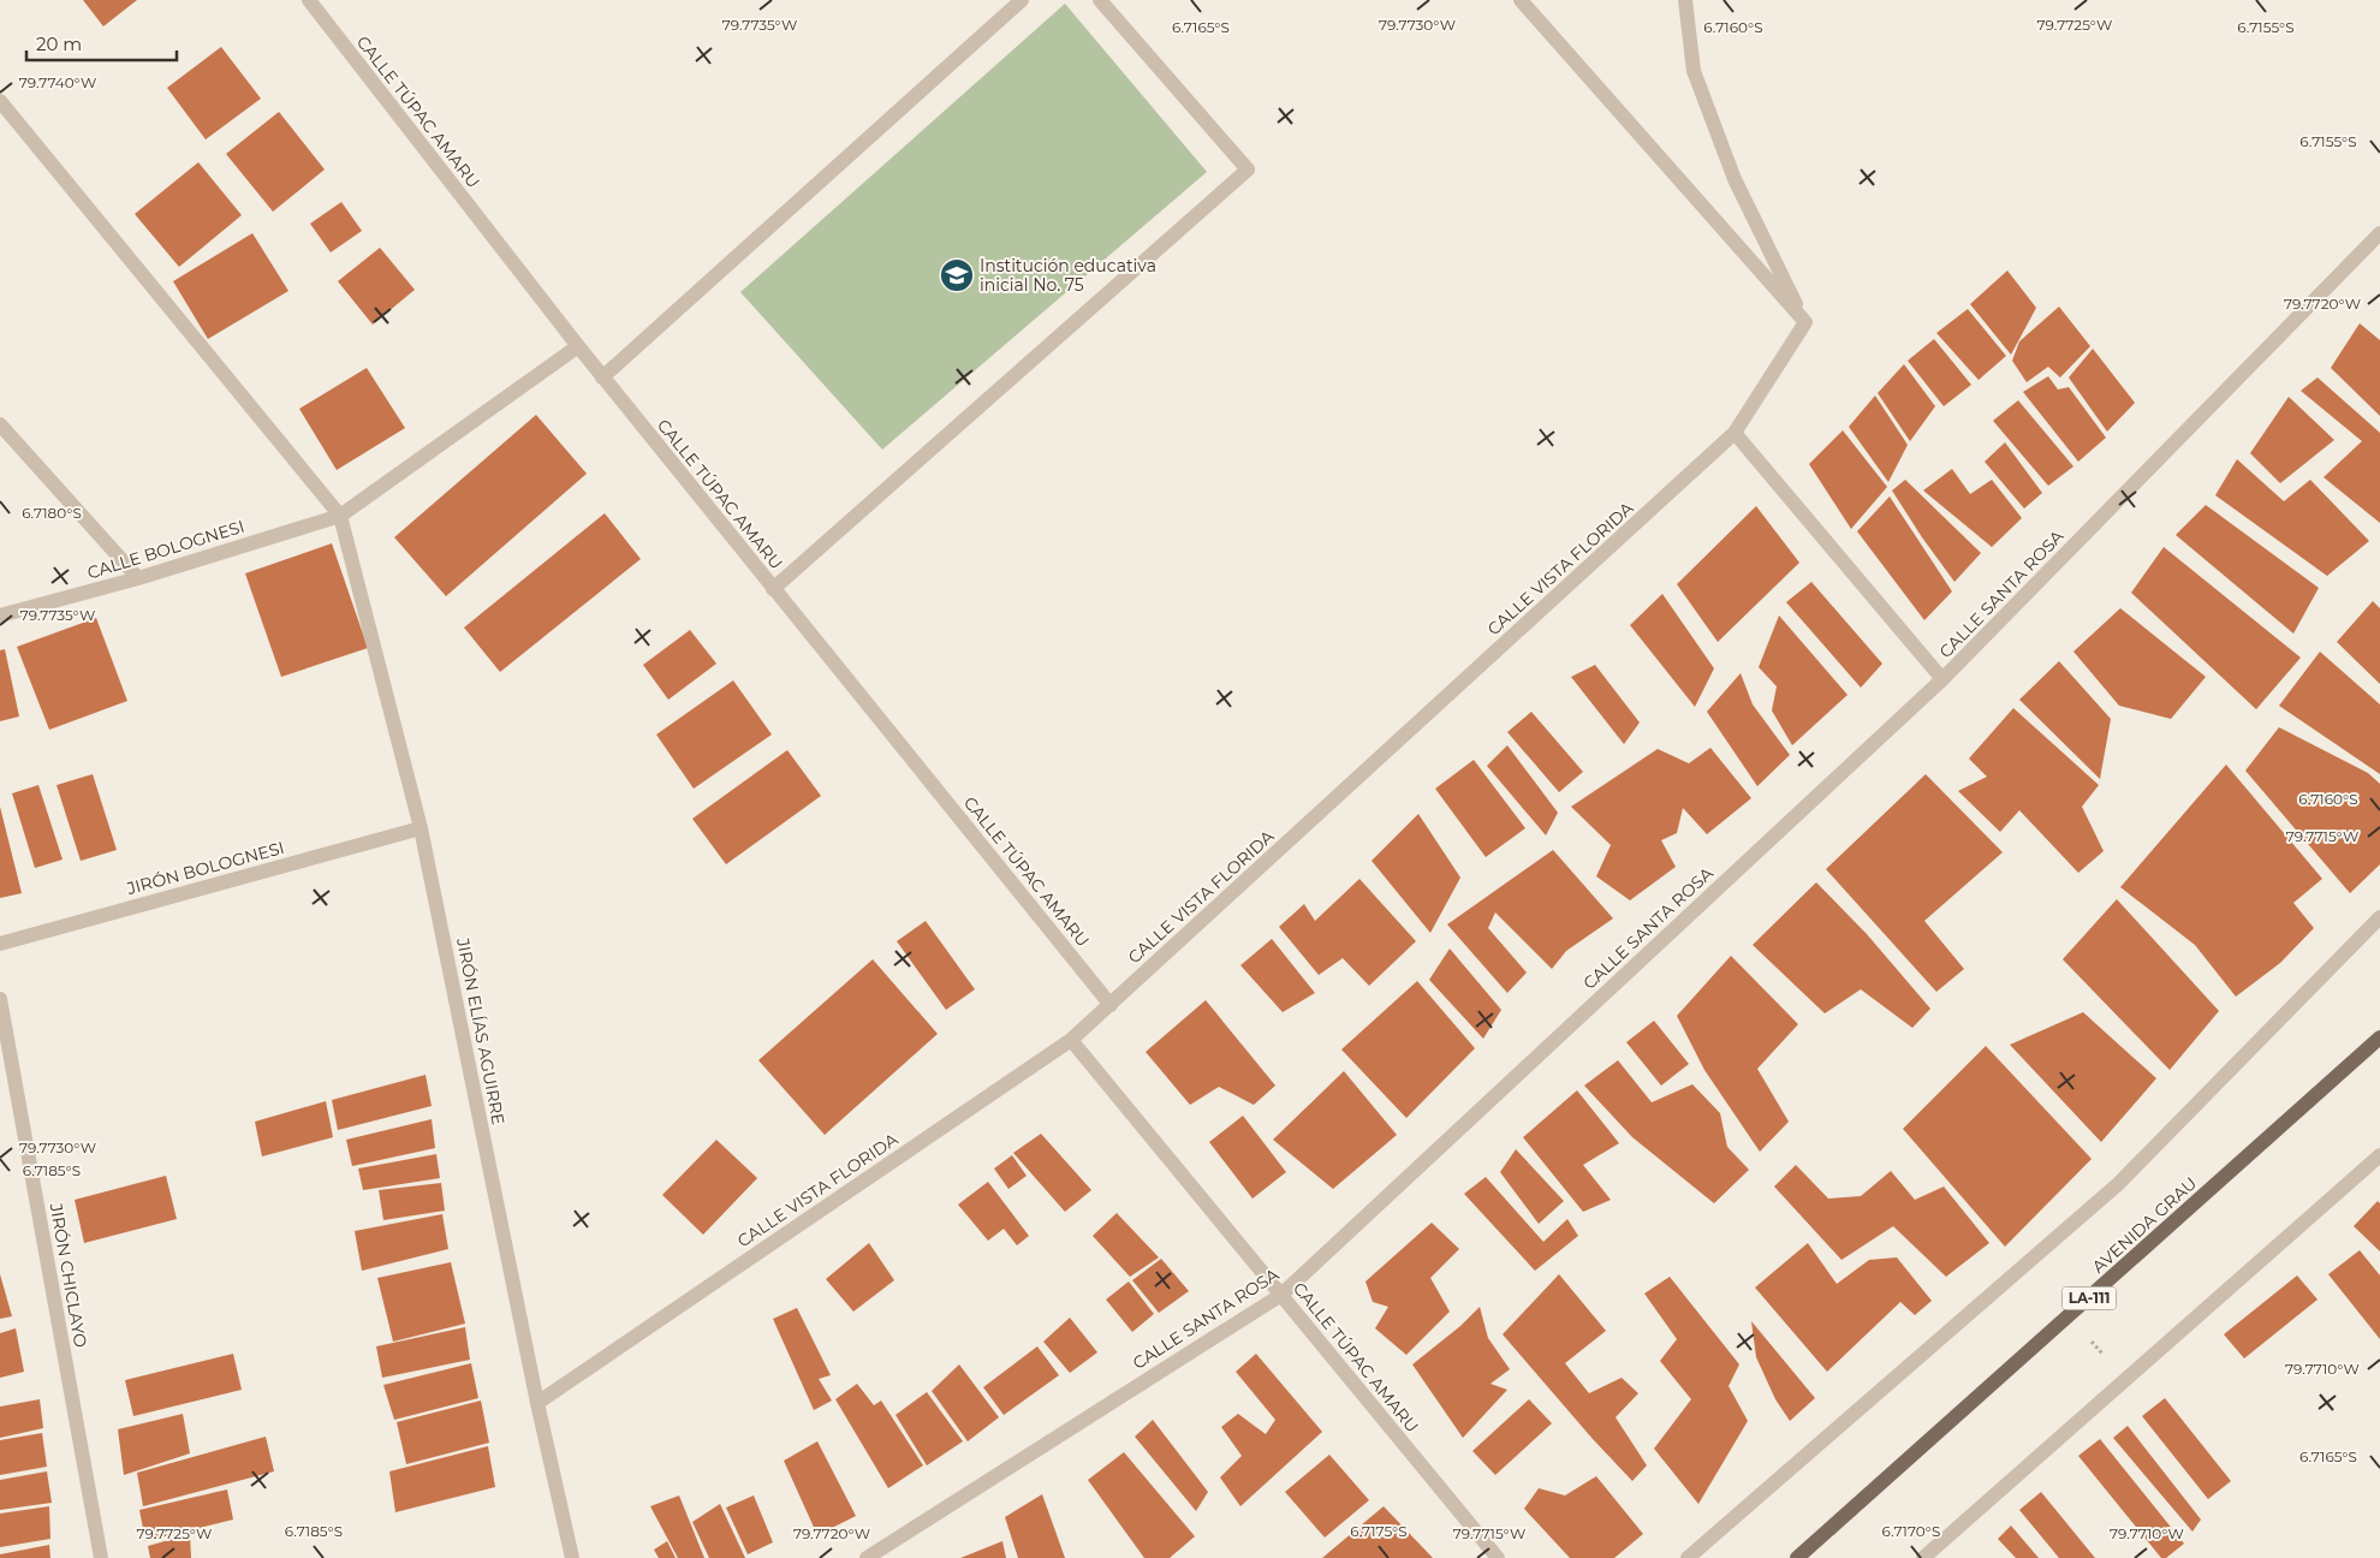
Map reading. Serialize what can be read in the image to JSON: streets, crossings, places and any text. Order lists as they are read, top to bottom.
{
  "streets": {
    "main road": ["AVENIDA GRAU", "LA-111"],
    "street": [
      "CALLE TÚPAC AMARU",
      "CALLE BOLOGNESI",
      "CALLE VISTA FLORIDA",
      "CALLE SANTA ROSA",
      "JIRÓN BOLOGNESI",
      "JIRÓN ELÍAS AGUIRRE",
      "JIRÓN CHICLAYO"
    ]
  },
  "crossings": [
    ["CALLE TÚPAC AMARU", "CALLE BOLOGNESI"],
    ["CALLE TÚPAC AMARU", "CALLE VISTA FLORIDA"],
    ["CALLE TÚPAC AMARU", "CALLE SANTA ROSA"],
    ["CALLE BOLOGNESI", "JIRÓN ELÍAS AGUIRRE"],
    ["CALLE VISTA FLORIDA", "JIRÓN ELÍAS AGUIRRE"],
    ["JIRÓN BOLOGNESI", "JIRÓN ELÍAS AGUIRRE"]
  ],
  "places": {
    "school or university": ["Institución educativa inicial No. 75"]
  },
  "scale_bar": "20 m",
  "coordinates": [
    "79.7735°W",
    "79.7730°W",
    "79.7725°W",
    "6.7165°S",
    "6.7160°S",
    "6.7155°S",
    "79.7740°W",
    "79.7720°W",
    "6.7180°S",
    "79.7715°W",
    "6.7185°S",
    "79.7710°W",
    "6.7175°S",
    "6.7170°S"
  ]
}
